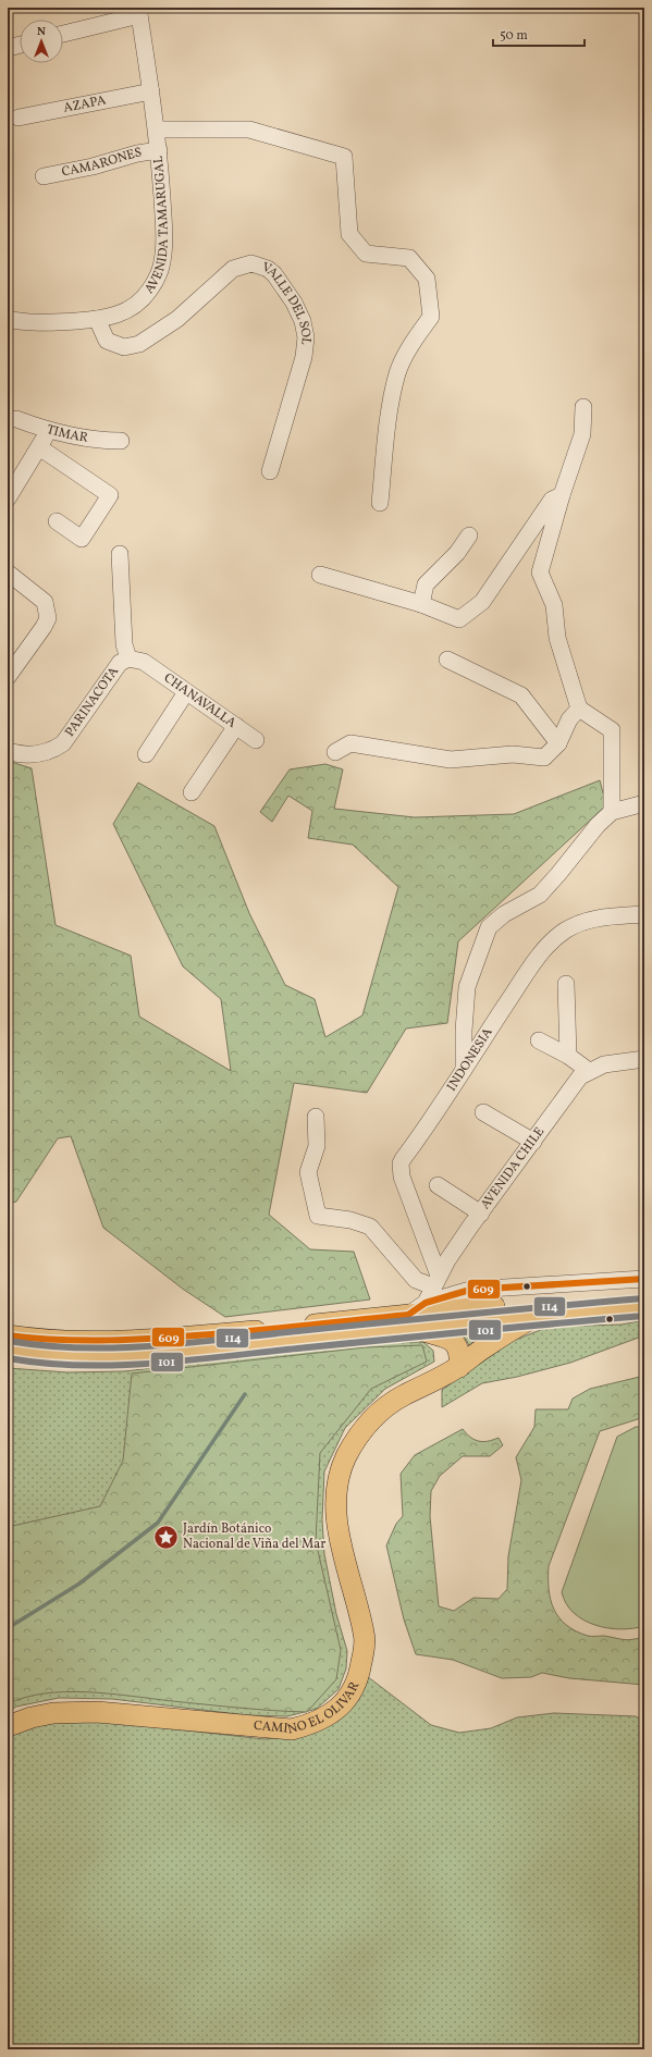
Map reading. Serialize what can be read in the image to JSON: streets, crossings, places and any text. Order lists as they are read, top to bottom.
{
  "streets": {
    "main road": ["CAMINO EL OLIVAR"],
    "street": [
      "AZAPA",
      "CAMARONES",
      "AVENIDA TAMARUGAL",
      "VALLE DEL SOL",
      "TIMAR",
      "CHANAVALLA",
      "PARINACOTA",
      "INDONESIA",
      "AVENIDA CHILE"
    ]
  },
  "crossings": [
    ["AZAPA", "AVENIDA TAMARUGAL"],
    ["CAMARONES", "AVENIDA TAMARUGAL"],
    ["AVENIDA TAMARUGAL", "VALLE DEL SOL"],
    ["CHANAVALLA", "PARINACOTA"],
    ["INDONESIA", "AVENIDA CHILE"]
  ],
  "places": {
    "place": ["Jardín Botánico Nacional de Viña del Mar"]
  },
  "lines": ["transit line 609", "transit line 114", "transit line 101"],
  "scale_bar": "50 m",
  "north": "top"
}
